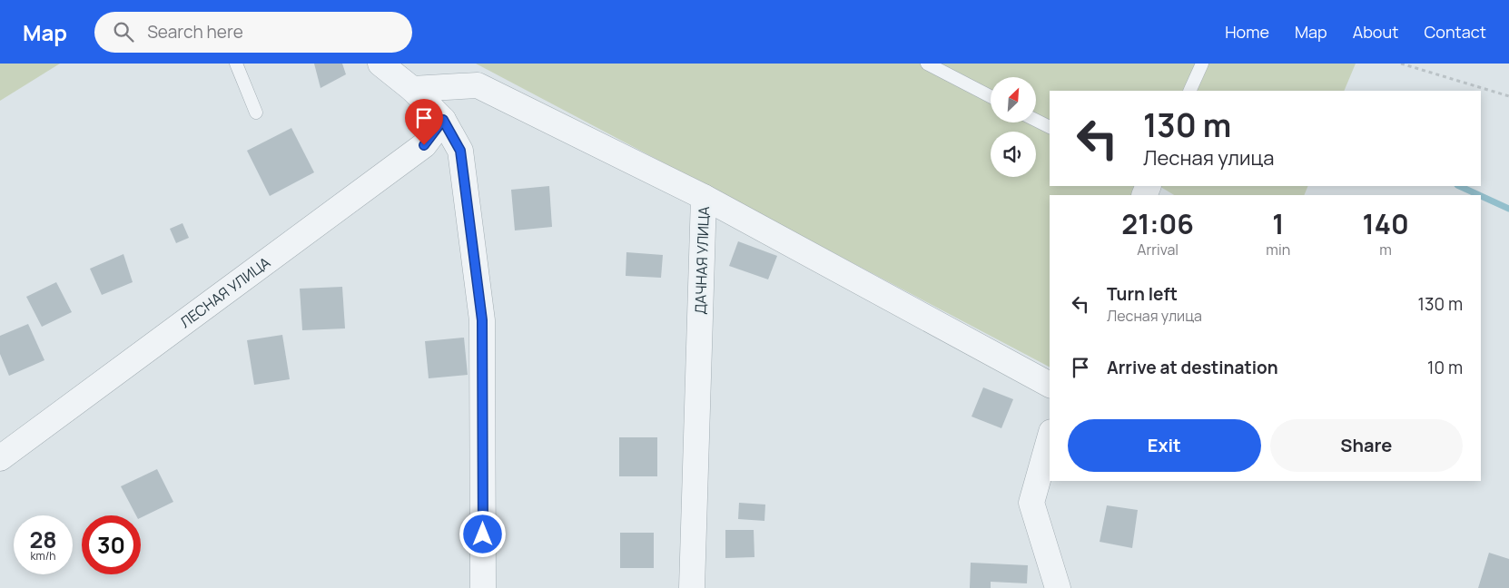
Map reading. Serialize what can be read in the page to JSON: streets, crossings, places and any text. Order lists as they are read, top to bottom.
{
  "streets": {
    "street": ["ДАЧНАЯ УЛИЦА", "ЛЕСНАЯ УЛИЦА"]
  },
  "north": "top right",
  "page": {
    "header": "Map",
    "search": "Search here",
    "nav": [
      "Home",
      "Map",
      "About",
      "Contact"
    ],
    "turn": ["130 m", "Лесная улица"],
    "eta": [
      "21:06",
      "Arrival",
      "1",
      "min",
      "140",
      "m"
    ],
    "list": [
      {
        "name": "Turn left",
        "note": "Лесная улица",
        "value": "130 m"
      },
      {
        "name": "Arrive at destination",
        "value": "10 m"
      }
    ],
    "buttons": ["Exit", "Share"],
    "speed": "28 km/h",
    "limit": "30"
  }
}
